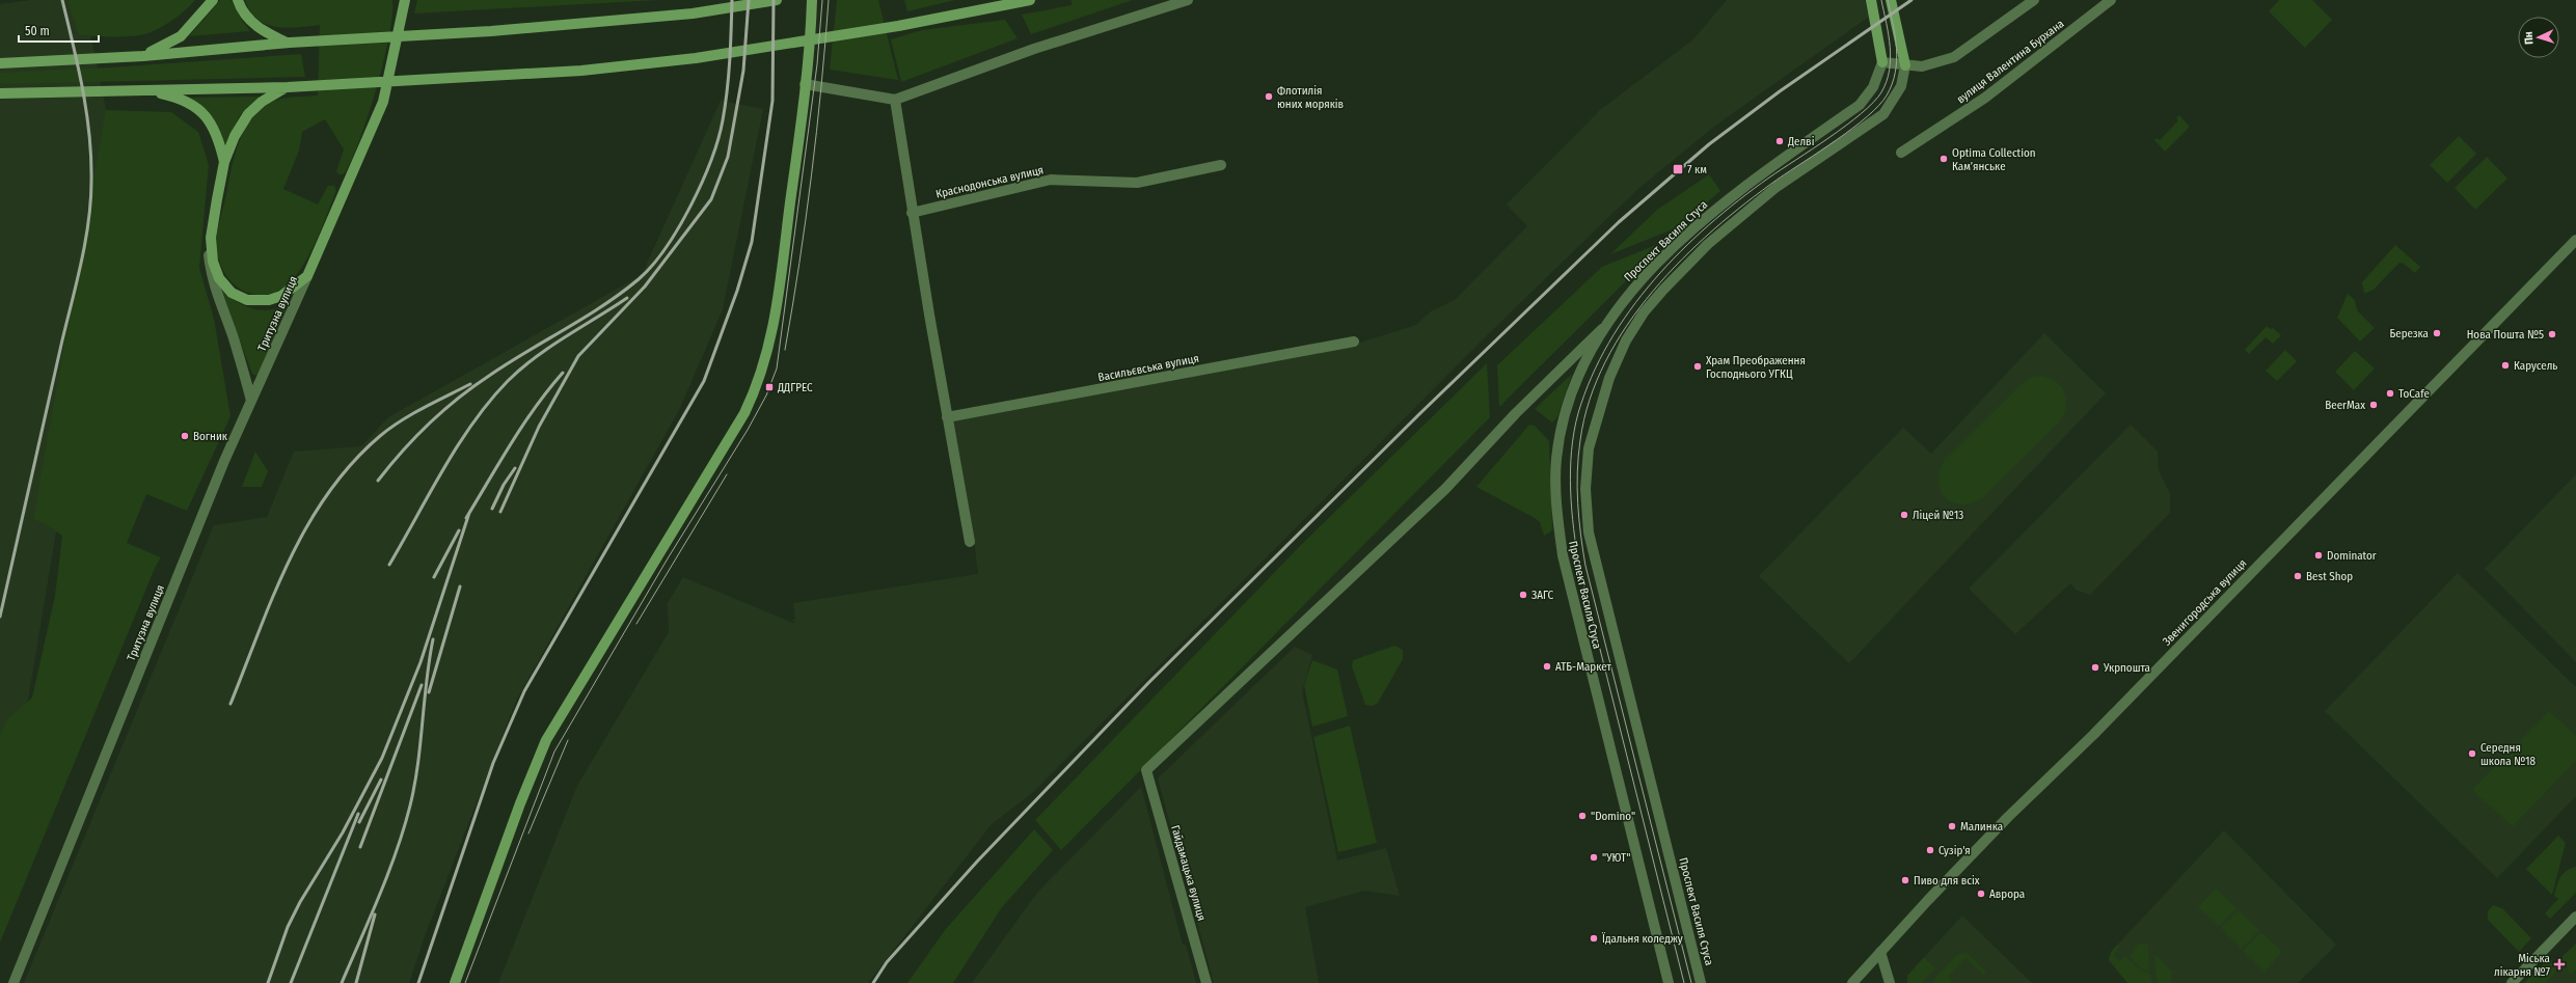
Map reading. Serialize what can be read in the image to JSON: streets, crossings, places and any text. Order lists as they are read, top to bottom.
{
  "streets": {
    "street": [
      "вулиця Валентина Бурхана",
      "Краснодонська вулиця",
      "Проспект Василя Стуса",
      "Тритузна вулиця",
      "Васильєвська вулиця",
      "Звенигородська вулиця",
      "Гайдамацька вулиця"
    ]
  },
  "crossings": [
    ["Проспект Василя Стуса", "Гайдамацька вулиця"]
  ],
  "places": {
    "other": [
      "Флотилія юних моряків",
      "Делві",
      "Optima Collection Кам’янське",
      "Березка",
      "Нова Пошта №5",
      "Карусель",
      "Храм Преображення Господнього УГКЦ",
      "ToCafe",
      "BeerMax",
      "Вогник",
      "Ліцей №13",
      "Dominator",
      "Best Shop",
      "ЗАГС",
      "АТБ-Маркет",
      "Укрпошта",
      "Середня школа №18",
      "\"Domino\"",
      "Малинка",
      "Сузір'я",
      "\"УЮТ\"",
      "Пиво для всіх",
      "Аврора",
      "Їдальня коледжу"
    ],
    "transit": ["7 км", "ДДГРЕС"],
    "health": ["Міська лікарня №7"]
  },
  "scale_bar": "50 m",
  "north": "left"
}
